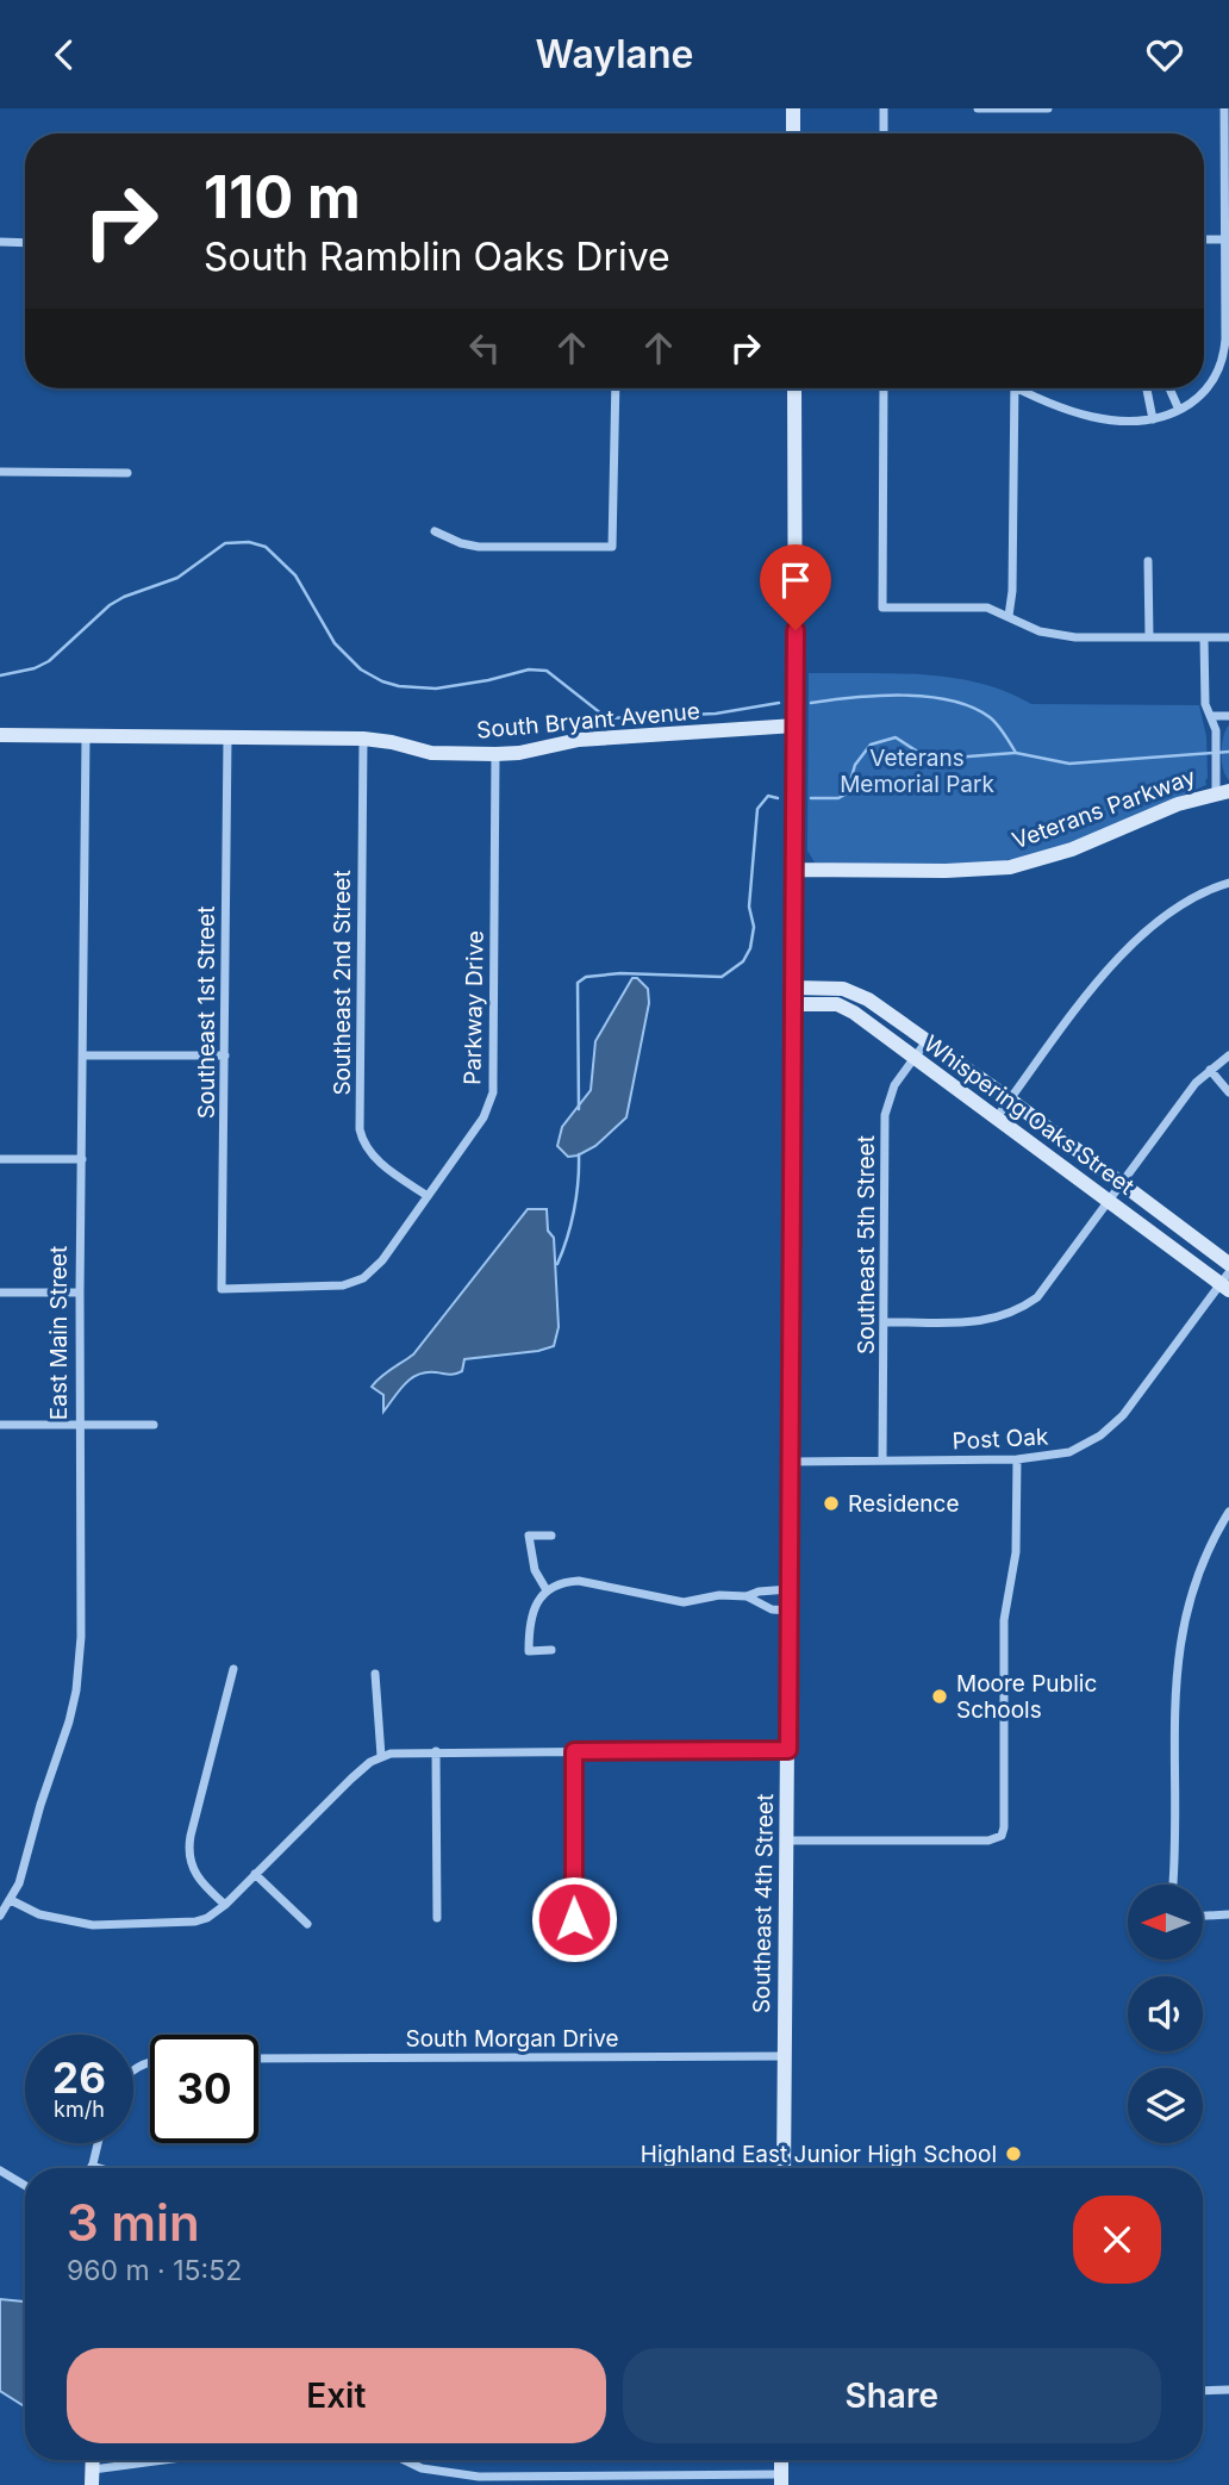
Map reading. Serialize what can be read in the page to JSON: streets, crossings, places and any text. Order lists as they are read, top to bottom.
{
  "streets": {
    "street": [
      "South Bryant Avenue",
      "Veterans Parkway",
      "Southeast 2nd Street",
      "Parkway Drive",
      "Southeast 1st Street",
      "Whispering Oaks Street",
      "Southeast 5th Street",
      "East Main Street",
      "Post Oak",
      "Southeast 4th Street",
      "South Morgan Drive"
    ]
  },
  "crossings": [
    ["South Bryant Avenue", "Southeast 2nd Street"],
    ["South Bryant Avenue", "Parkway Drive"],
    ["South Bryant Avenue", "Southeast 1st Street"],
    ["South Bryant Avenue", "East Main Street"],
    ["South Bryant Avenue", "Southeast 4th Street"],
    ["Veterans Parkway", "Southeast 4th Street"],
    ["Southeast 2nd Street", "Parkway Drive"],
    ["Parkway Drive", "Southeast 1st Street"],
    ["Whispering Oaks Street", "Southeast 5th Street"],
    ["Whispering Oaks Street", "Post Oak"],
    ["Whispering Oaks Street", "Southeast 4th Street"],
    ["Southeast 5th Street", "Post Oak"],
    ["Post Oak", "Southeast 4th Street"],
    ["Southeast 4th Street", "South Morgan Drive"]
  ],
  "parks": ["Veterans Memorial Park"],
  "places": ["Residence", "Moore Public Schools", "Highland East Junior High School"],
  "north": "left",
  "page": {
    "header": "Waylane",
    "turn": ["110 m", "South Ramblin Oaks Drive"],
    "speed": "26 km/h",
    "limit": "30",
    "heading": ["3 min", "960 m · 15:52"],
    "buttons": ["Exit", "Share"]
  }
}
